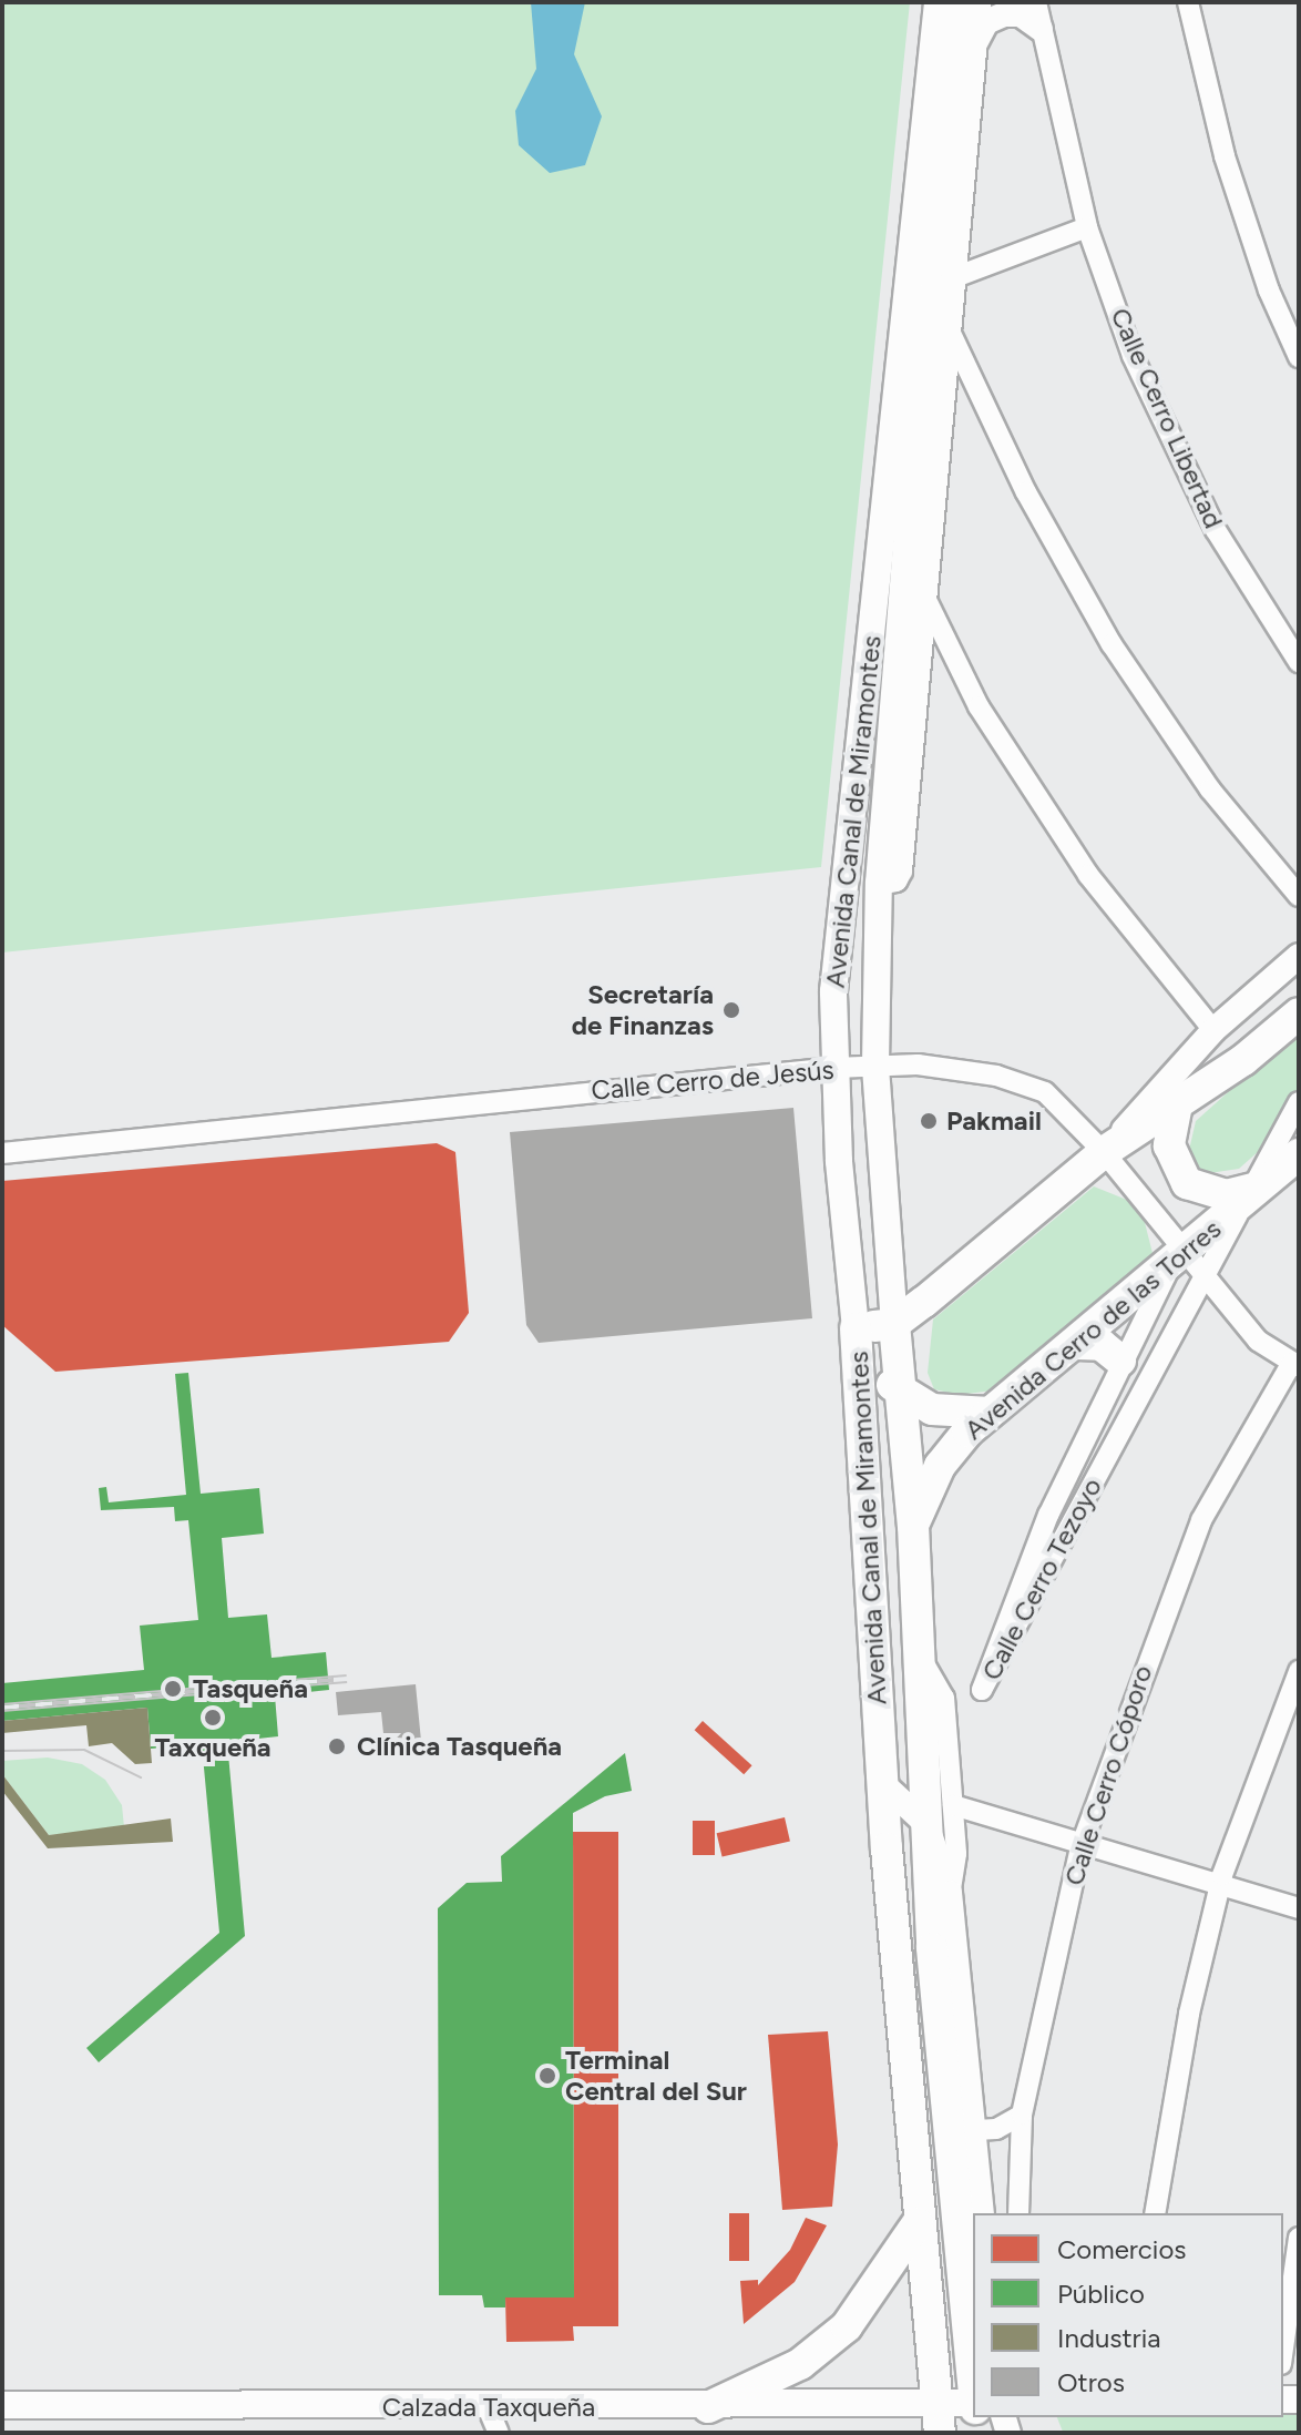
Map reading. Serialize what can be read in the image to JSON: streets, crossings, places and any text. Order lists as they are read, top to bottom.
{
  "streets": {
    "main road": ["Avenida Canal de Miramontes", "Avenida Cerro de las Torres", "Calzada Taxqueña"],
    "street": [
      "Calle Cerro Libertad",
      "Calle Cerro de Jesús",
      "Calle Cerro Tezoyo",
      "Calle Cerro Cóporo"
    ]
  },
  "crossings": [
    ["Avenida Canal de Miramontes", "Calle Cerro de Jesús"],
    ["Avenida Canal de Miramontes", "Avenida Cerro de las Torres"],
    ["Avenida Canal de Miramontes", "Calzada Taxqueña"],
    ["Calle Cerro de Jesús", "Avenida Cerro de las Torres"],
    ["Calle Cerro de Jesús", "Calle Cerro Tezoyo"],
    ["Calle Cerro de Jesús", "Calle Cerro Cóporo"],
    ["Avenida Cerro de las Torres", "Calle Cerro Tezoyo"]
  ],
  "places": [
    "Secretaría de Finanzas",
    "Pakmail",
    "Tasqueña",
    "Taxqueña",
    "Clínica Tasqueña",
    "Terminal Central del Sur"
  ],
  "legend": [
    "Comercios",
    "Público",
    "Industria",
    "Otros"
  ]
}
